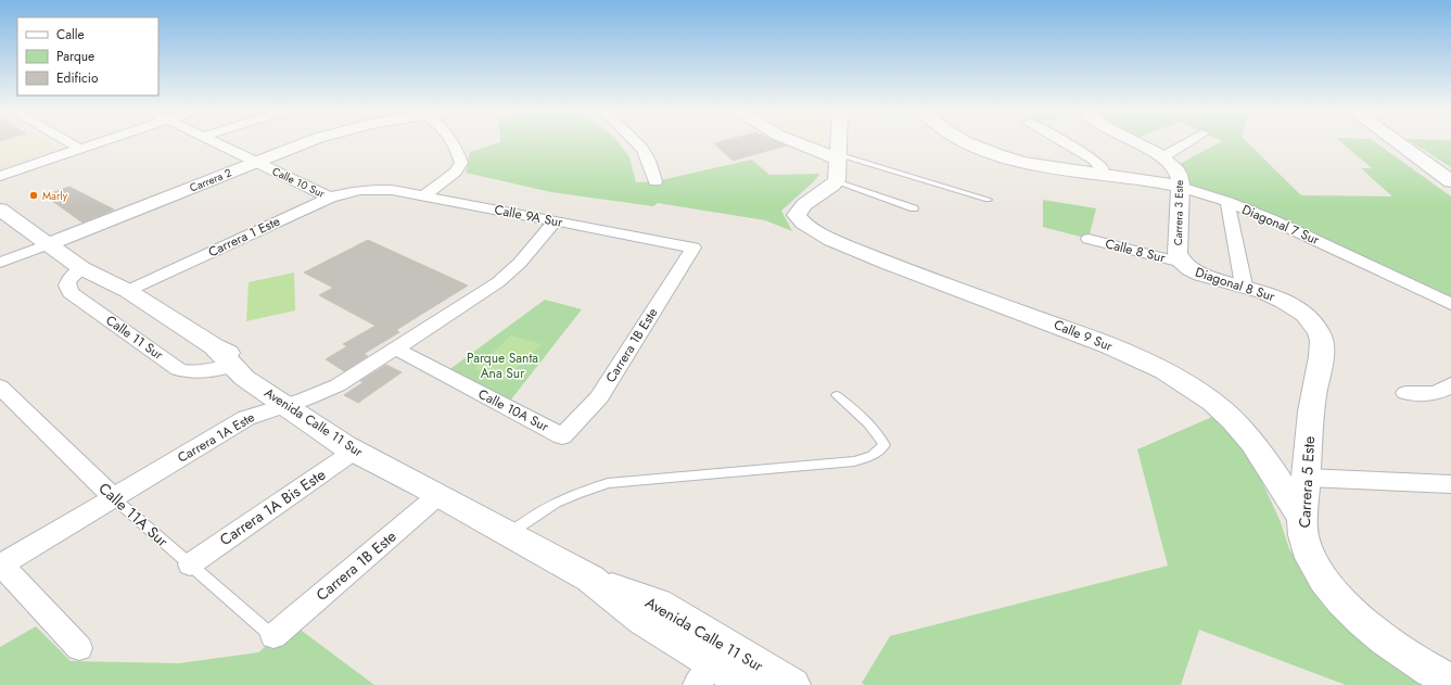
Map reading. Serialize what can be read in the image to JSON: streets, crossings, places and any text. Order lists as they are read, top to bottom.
{
  "streets": {
    "street": [
      "Carrera 2",
      "Calle 10 Sur",
      "Carrera 3 Este",
      "Calle 9A Sur",
      "Diagonal 7 Sur",
      "Carrera 1 Este",
      "Calle 8 Sur",
      "Diagonal 8 Sur",
      "Calle 9 Sur",
      "Calle 11 Sur",
      "Carrera 1B Este",
      "Calle 10A Sur",
      "Avenida Calle 11 Sur",
      "Carrera 1A Este",
      "Carrera 5 Este",
      "Carrera 1A Bis Este",
      "Calle 11A Sur"
    ]
  },
  "crossings": [
    ["Carrera 2", "Calle 10 Sur"],
    ["Carrera 2", "Avenida Calle 11 Sur"],
    ["Calle 10 Sur", "Carrera 1 Este"],
    ["Carrera 3 Este", "Diagonal 7 Sur"],
    ["Carrera 3 Este", "Calle 8 Sur"],
    ["Carrera 3 Este", "Diagonal 8 Sur"],
    ["Calle 9A Sur", "Carrera 1 Este"],
    ["Calle 9A Sur", "Carrera 1B Este"],
    ["Calle 9A Sur", "Carrera 1A Este"],
    ["Carrera 1 Este", "Avenida Calle 11 Sur"],
    ["Calle 8 Sur", "Diagonal 8 Sur"],
    ["Diagonal 8 Sur", "Carrera 5 Este"],
    ["Calle 9 Sur", "Carrera 5 Este"],
    ["Calle 11 Sur", "Avenida Calle 11 Sur"],
    ["Carrera 1B Este", "Calle 10A Sur"],
    ["Carrera 1B Este", "Avenida Calle 11 Sur"],
    ["Carrera 1B Este", "Calle 11A Sur"],
    ["Calle 10A Sur", "Carrera 1A Este"],
    ["Avenida Calle 11 Sur", "Carrera 1A Este"],
    ["Avenida Calle 11 Sur", "Carrera 1A Bis Este"],
    ["Carrera 1A Este", "Calle 11A Sur"],
    ["Carrera 1A Bis Este", "Calle 11A Sur"]
  ],
  "parks": ["Parque Santa Ana Sur"],
  "places": ["Marly"],
  "legend": ["Calle", "Parque", "Edificio"]
}
